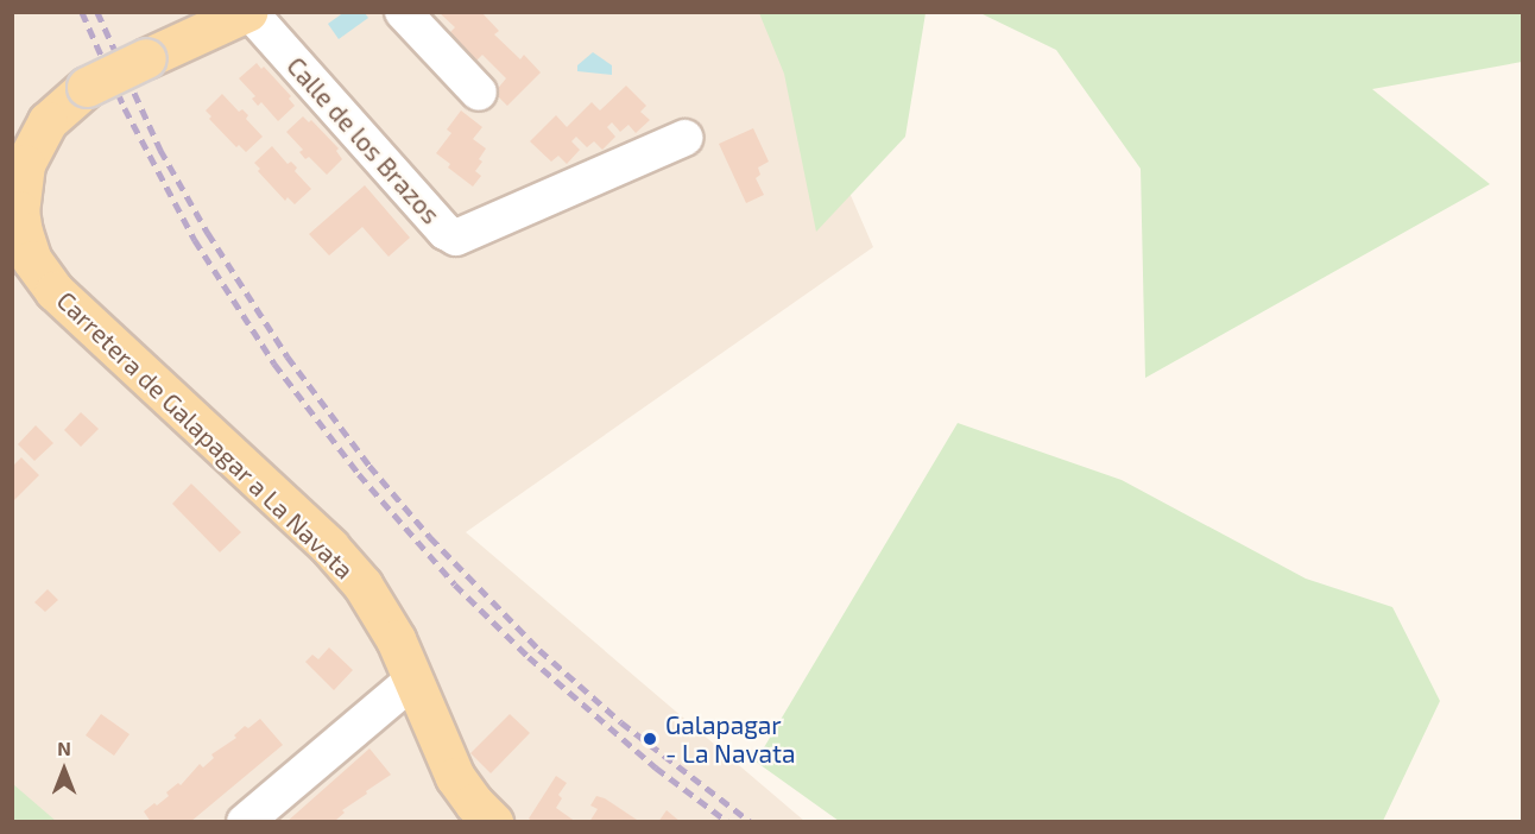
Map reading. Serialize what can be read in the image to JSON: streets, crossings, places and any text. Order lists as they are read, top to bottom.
{
  "streets": {
    "main road": ["Carretera de Galapagar a La Navata"],
    "street": ["Calle de los Brazos"]
  },
  "crossings": [
    ["Calle de los Brazos", "Carretera de Galapagar a La Navata"]
  ],
  "places": ["Galapagar - La Navata"],
  "north": "top"
}
